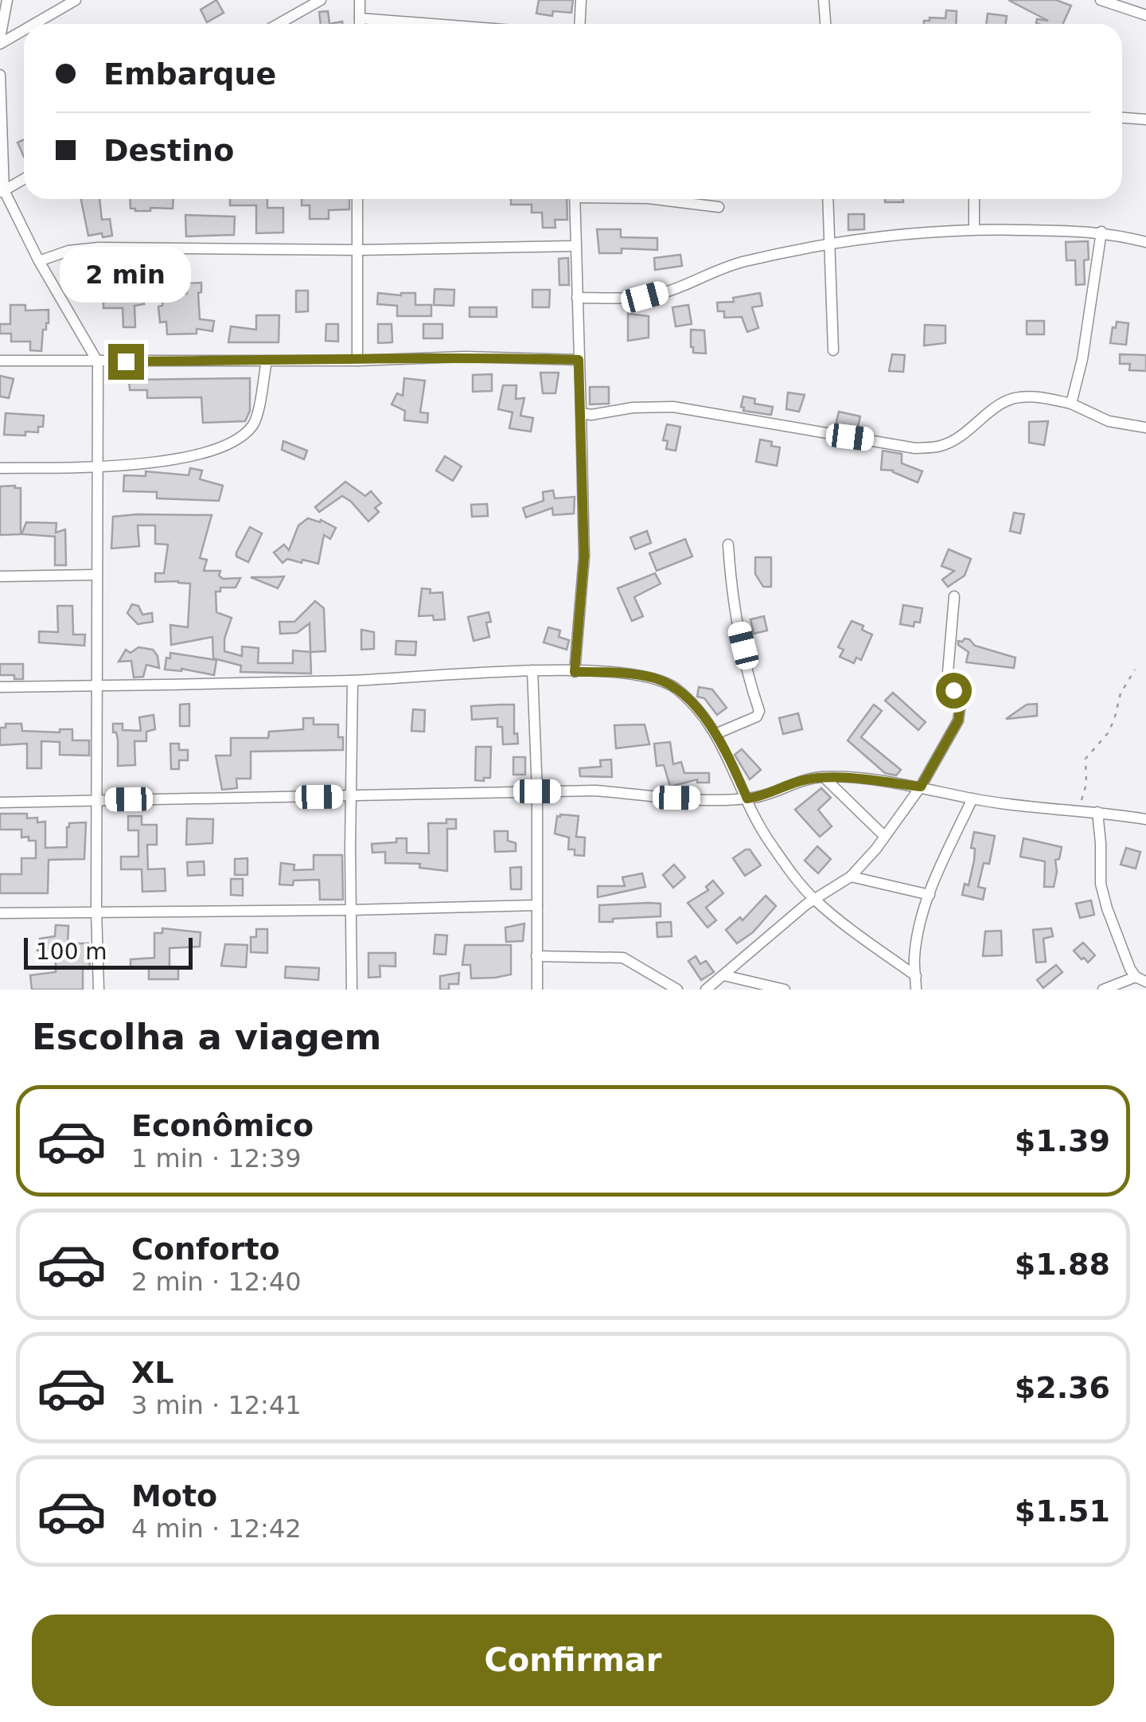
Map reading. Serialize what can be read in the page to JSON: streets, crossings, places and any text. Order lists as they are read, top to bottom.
{
  "scale_bar": "100 m",
  "page": {
    "banner": ["Embarque", "Destino"],
    "bubble": "2 min",
    "scale": "100 m",
    "heading": "Escolha a viagem",
    "list": [
      {
        "name": "Econômico",
        "note": "1 min · 12:39",
        "value": "$1.39"
      },
      {
        "name": "Conforto",
        "note": "2 min · 12:40",
        "value": "$1.88"
      },
      {
        "name": "XL",
        "note": "3 min · 12:41",
        "value": "$2.36"
      },
      {
        "name": "Moto",
        "note": "4 min · 12:42",
        "value": "$1.51"
      }
    ],
    "buttons": "Confirmar"
  }
}
